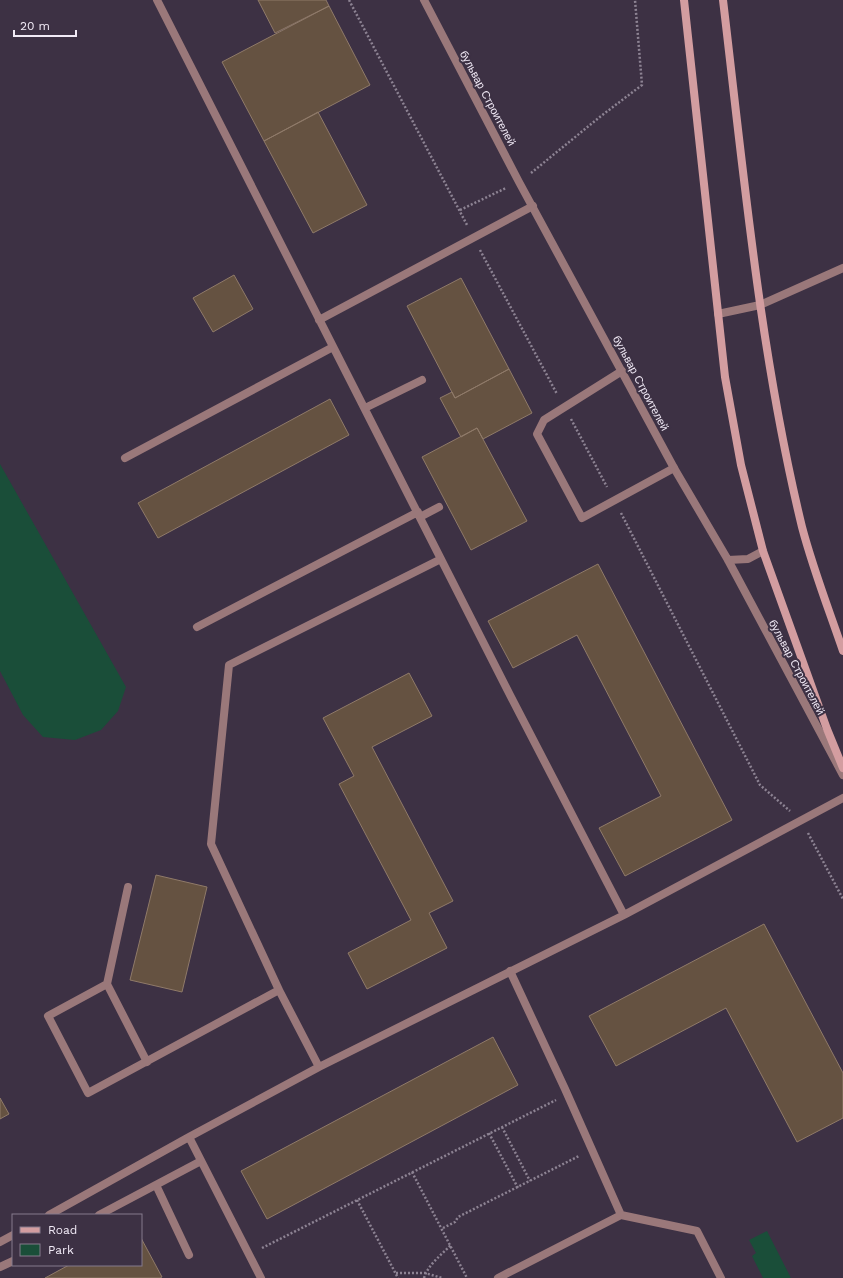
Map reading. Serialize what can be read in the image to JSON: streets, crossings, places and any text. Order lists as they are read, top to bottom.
{
  "streets": {
    "main road": ["бульвар Строителей"]
  },
  "legend": ["Road", "Park"],
  "scale_bar": "20 m"
}
